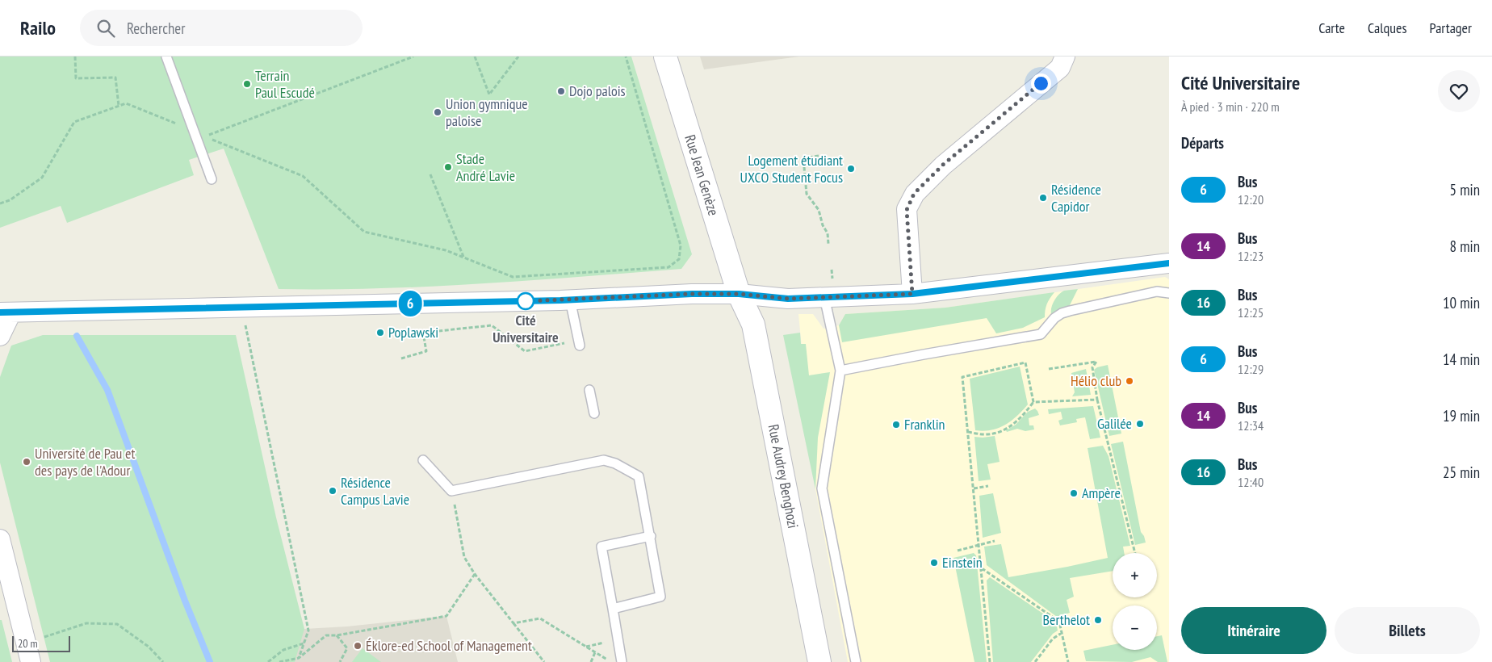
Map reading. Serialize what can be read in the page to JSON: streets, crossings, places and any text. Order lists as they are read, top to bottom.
{
  "streets": {
    "street": ["Rue Jean Genèze", "Rue Audrey Benghozi"]
  },
  "crossings": [
    ["Rue Jean Genèze", "Rue Audrey Benghozi"]
  ],
  "places": [
    "Terrain Paul Escudé",
    "Dojo palois",
    "Union gymnique paloise",
    "Stade André Lavie",
    "Logement étudiant UXCO Student Focus",
    "Résidence Capidor",
    "Cité Universitaire",
    "Poplawski",
    "Hélio club",
    "Galilée",
    "Franklin",
    "Université de Pau et des pays de l'Adour",
    "Résidence Campus Lavie",
    "Ampère",
    "Einstein",
    "Berthelot",
    "Éklore-ed School of Management"
  ],
  "lines": ["bus line 6"],
  "scale_bar": "20 m",
  "page": {
    "header": "Railo",
    "search": "Rechercher",
    "nav": ["Carte", "Calques", "Partager"],
    "on_map": "6",
    "heading": [
      ["Cité Universitaire", "À pied · 3 min · 220 m"],
      "Départs"
    ],
    "list": [
      {
        "mark": "6",
        "name": "Bus",
        "note": "12:20",
        "value": "5 min"
      },
      {
        "mark": "14",
        "name": "Bus",
        "note": "12:23",
        "value": "8 min"
      },
      {
        "mark": "16",
        "name": "Bus",
        "note": "12:25",
        "value": "10 min"
      },
      {
        "mark": "6",
        "name": "Bus",
        "note": "12:29",
        "value": "14 min"
      },
      {
        "mark": "14",
        "name": "Bus",
        "note": "12:34",
        "value": "19 min"
      },
      {
        "mark": "16",
        "name": "Bus",
        "note": "12:40",
        "value": "25 min"
      }
    ],
    "map_buttons": ["+", "−"],
    "buttons": ["Itinéraire", "Billets"],
    "scale": "20 m"
  }
}
